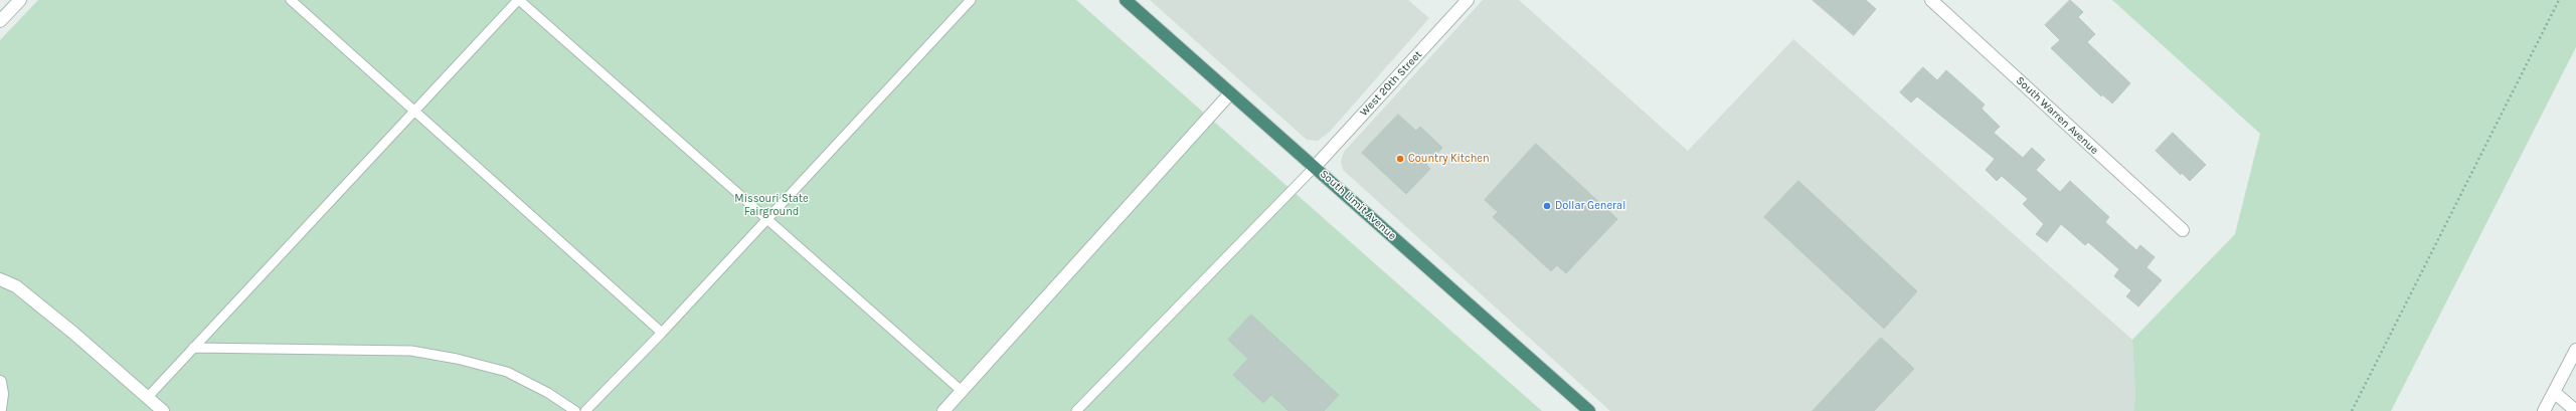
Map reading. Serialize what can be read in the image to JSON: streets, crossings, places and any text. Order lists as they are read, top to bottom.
{
  "streets": {
    "highway": ["South Limit Avenue"],
    "street": ["West 20th Street", "South Warren Avenue"]
  },
  "crossings": [
    ["West 20th Street", "South Limit Avenue"]
  ],
  "parks": ["Missouri State Fairground"],
  "places": ["Country Kitchen", "Dollar General"]
}
